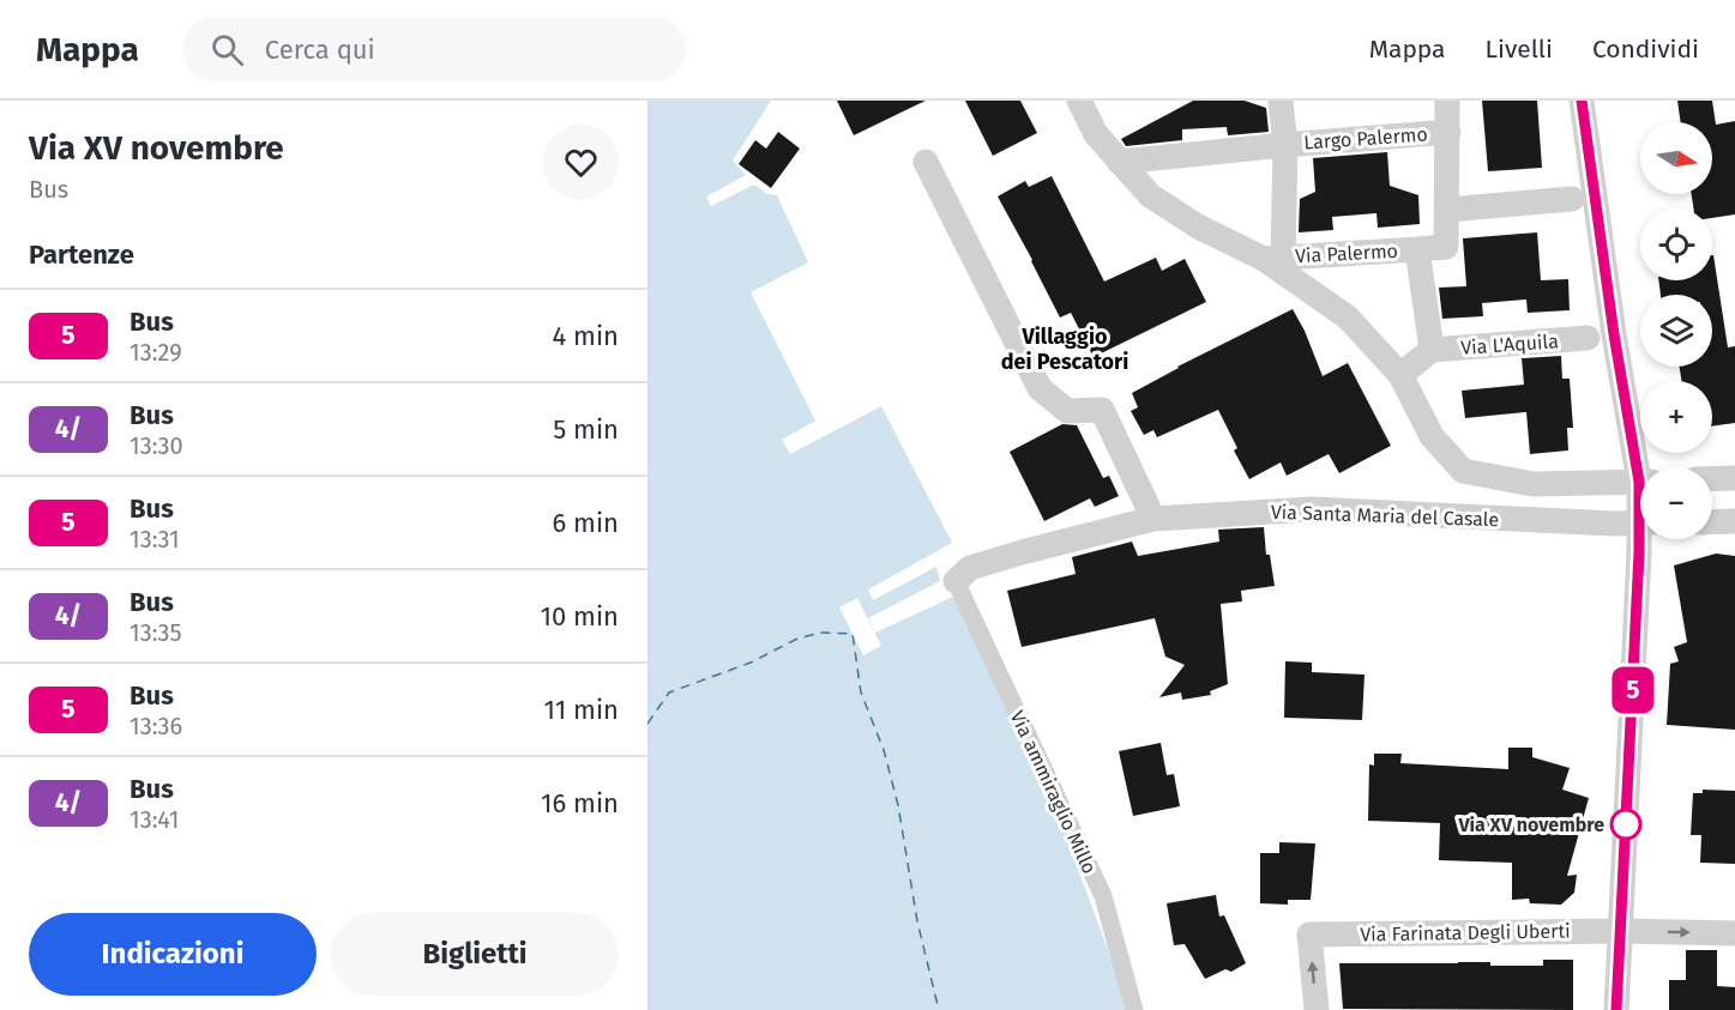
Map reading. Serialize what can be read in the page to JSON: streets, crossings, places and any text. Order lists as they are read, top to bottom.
{
  "streets": {
    "street": [
      "Largo Palermo",
      "Via Palermo",
      "Via L'Aquila",
      "Via Santa Maria del Casale",
      "Via ammiraglio Millo",
      "Via Farinata Degli Uberti"
    ]
  },
  "crossings": [
    ["Largo Palermo", "Via Palermo"],
    ["Via Palermo", "Via L'Aquila"],
    ["Via Santa Maria del Casale", "Via ammiraglio Millo"]
  ],
  "one_way": ["Via Farinata Degli Uberti"],
  "districts": ["Villaggio dei Pescatori"],
  "places": ["Via XV novembre"],
  "lines": ["bus line 5"],
  "north": "right",
  "page": {
    "header": "Mappa",
    "search": "Cerca qui",
    "nav": ["Mappa", "Livelli", "Condividi"],
    "heading": [
      ["Via XV novembre", "Bus"],
      "Partenze"
    ],
    "on_map": "5",
    "map_buttons": ["+", "−"],
    "list": [
      {
        "mark": "5",
        "name": "Bus",
        "note": "13:29",
        "value": "4 min"
      },
      {
        "mark": "4/",
        "name": "Bus",
        "note": "13:30",
        "value": "5 min"
      },
      {
        "mark": "5",
        "name": "Bus",
        "note": "13:31",
        "value": "6 min"
      },
      {
        "mark": "4/",
        "name": "Bus",
        "note": "13:35",
        "value": "10 min"
      },
      {
        "mark": "5",
        "name": "Bus",
        "note": "13:36",
        "value": "11 min"
      },
      {
        "mark": "4/",
        "name": "Bus",
        "note": "13:41",
        "value": "16 min"
      }
    ],
    "buttons": ["Indicazioni", "Biglietti"]
  }
}
